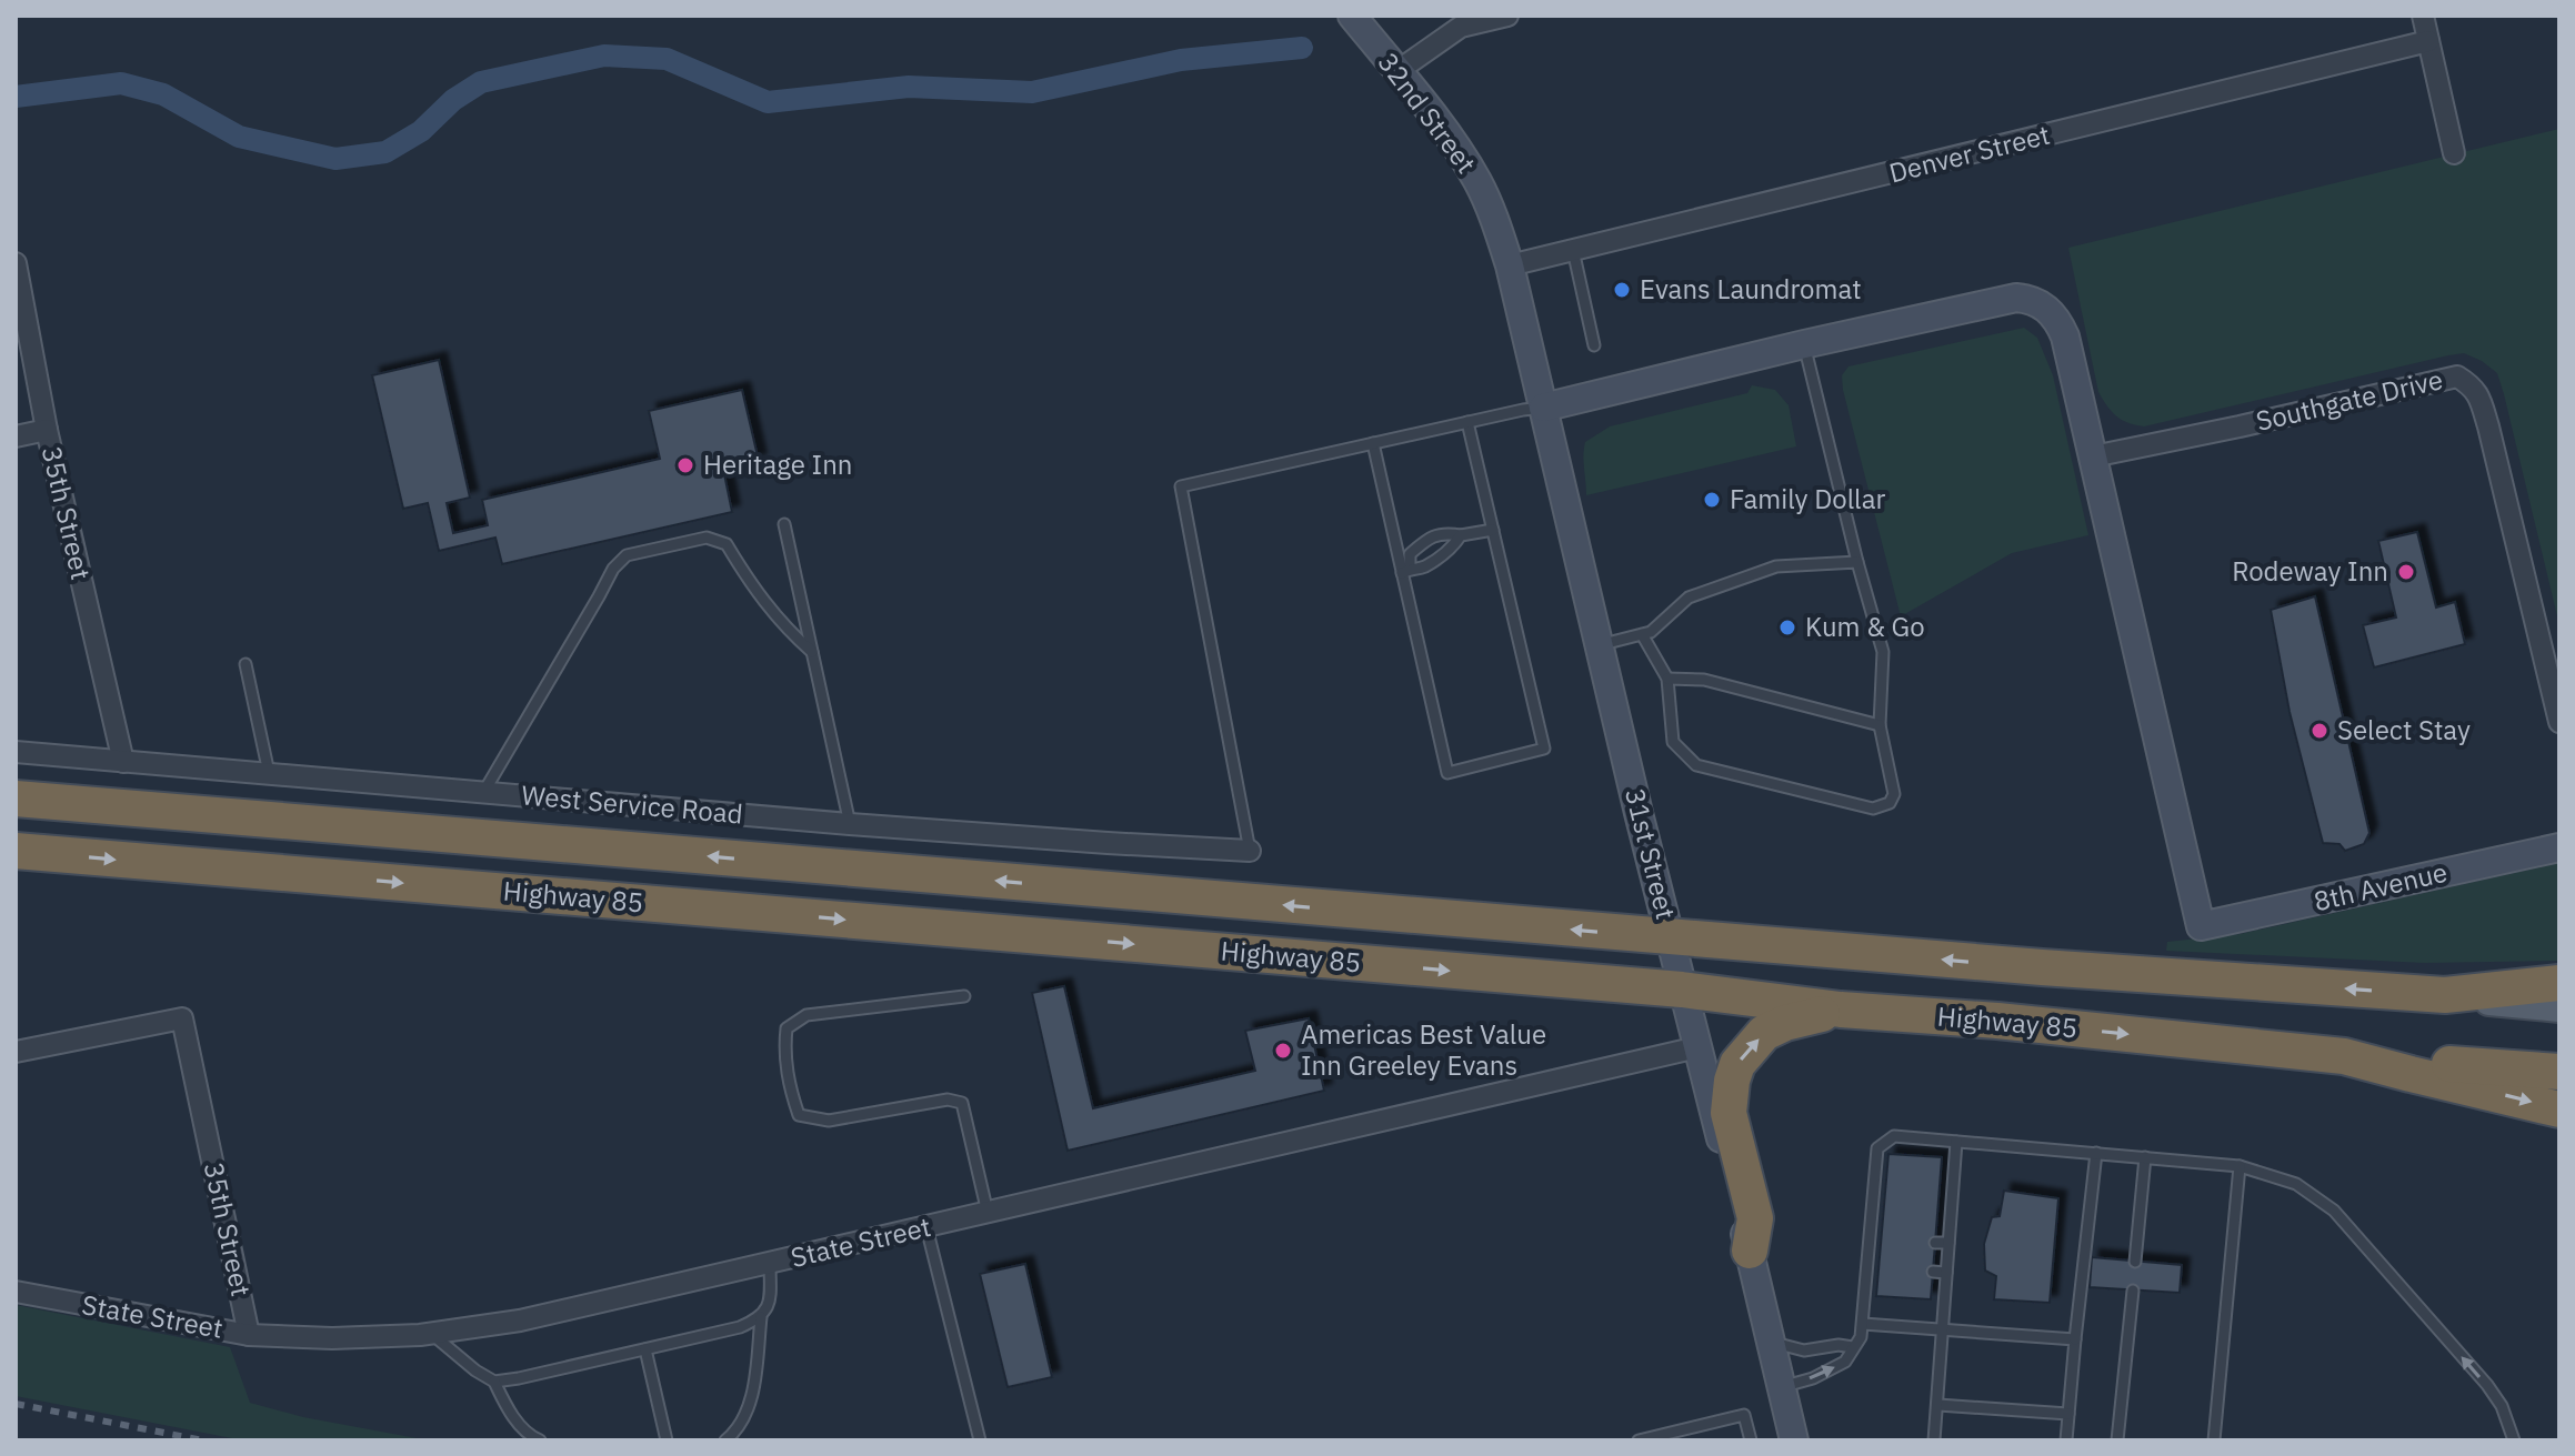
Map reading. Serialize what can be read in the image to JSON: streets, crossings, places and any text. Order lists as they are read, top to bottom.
{
  "streets": {
    "highway": ["Highway 85"],
    "street": [
      "32nd Street",
      "Denver Street",
      "Southgate Drive",
      "35th Street",
      "West Service Road",
      "31st Street",
      "8th Avenue",
      "State Street"
    ]
  },
  "crossings": [
    ["32nd Street", "Denver Street"],
    ["32nd Street", "31st Street"],
    ["Denver Street", "31st Street"],
    ["Southgate Drive", "8th Avenue"],
    ["35th Street", "West Service Road"],
    ["35th Street", "State Street"],
    ["31st Street", "Highway 85"],
    ["31st Street", "State Street"]
  ],
  "places": [
    "Evans Laundromat",
    "Heritage Inn",
    "Family Dollar",
    "Rodeway Inn",
    "Kum & Go",
    "Select Stay",
    "Americas Best Value Inn Greeley Evans"
  ]
}
